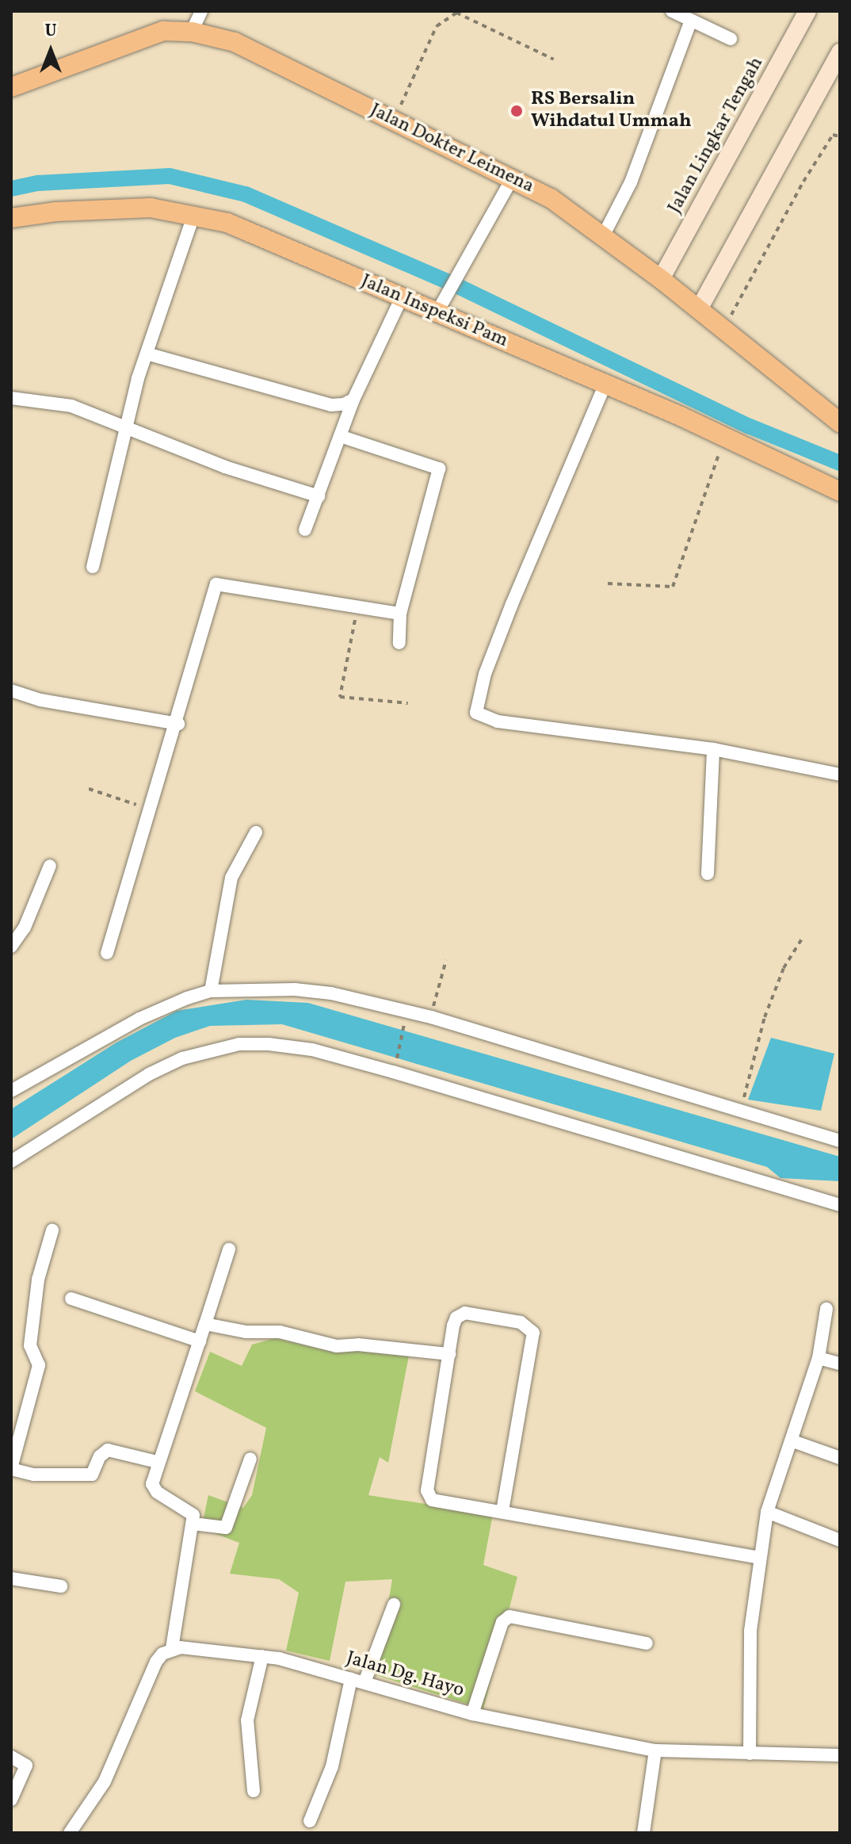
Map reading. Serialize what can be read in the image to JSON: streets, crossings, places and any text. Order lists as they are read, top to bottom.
{
  "streets": {
    "main road": ["Jalan Lingkar Tengah", "Jalan Dokter Leimena", "Jalan Inspeksi Pam"],
    "street": ["Jalan Dg. Hayo"]
  },
  "crossings": [
    ["Jalan Lingkar Tengah", "Jalan Dokter Leimena"]
  ],
  "places": ["RS Bersalin Wihdatul Ummah"],
  "north": "top"
}
